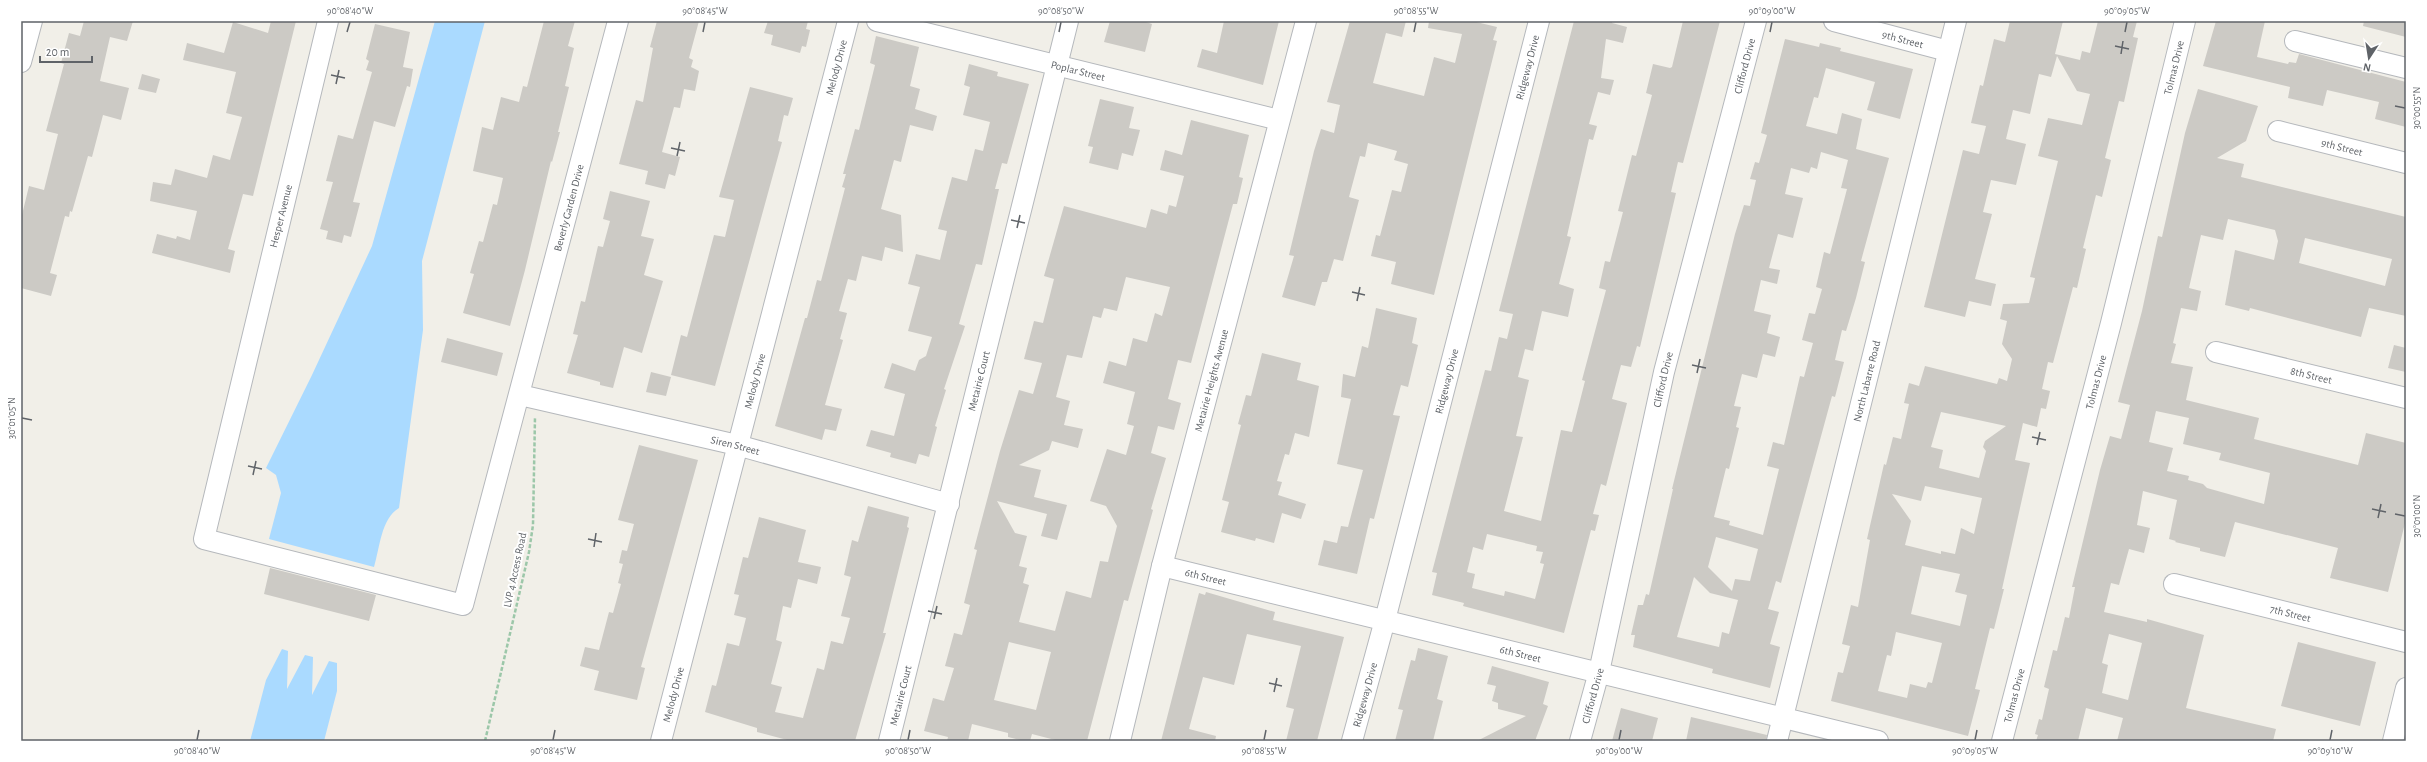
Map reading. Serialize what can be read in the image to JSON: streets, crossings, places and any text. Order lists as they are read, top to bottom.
{
  "streets": {
    "street": [
      "9th Street",
      "Clifford Drive",
      "Melody Drive",
      "Ridgeway Drive",
      "Tolmas Drive",
      "Poplar Street",
      "Beverly Garden Drive",
      "Hesper Avenue",
      "8th Street",
      "Metairie Court",
      "Metairie Heights Avenue",
      "North Labarre Road",
      "Siren Street",
      "6th Street",
      "7th Street"
    ],
    "path": ["LVP 4 Access Road"]
  },
  "crossings": [
    ["9th Street", "North Labarre Road"],
    ["Clifford Drive", "6th Street"],
    ["Melody Drive", "Siren Street"],
    ["Ridgeway Drive", "6th Street"],
    ["Poplar Street", "Metairie Court"],
    ["Poplar Street", "Metairie Heights Avenue"],
    ["Beverly Garden Drive", "Hesper Avenue"],
    ["Beverly Garden Drive", "Siren Street"],
    ["Beverly Garden Drive", "LVP 4 Access Road"],
    ["Hesper Avenue", "Siren Street"],
    ["Hesper Avenue", "LVP 4 Access Road"],
    ["Metairie Court", "Siren Street"],
    ["Metairie Heights Avenue", "6th Street"],
    ["North Labarre Road", "6th Street"],
    ["Siren Street", "LVP 4 Access Road"]
  ],
  "scale_bar": "20 m",
  "north": "bottom",
  "coordinates": [
    "90°08'40\"W",
    "90°08'45\"W",
    "90°08'50\"W",
    "90°08'55\"W",
    "90°09'00\"W",
    "90°09'05\"W",
    "30°00'55\"N",
    "30°01'05\"N",
    "30°01'00\"N",
    "90°09'10\"W"
  ]
}
